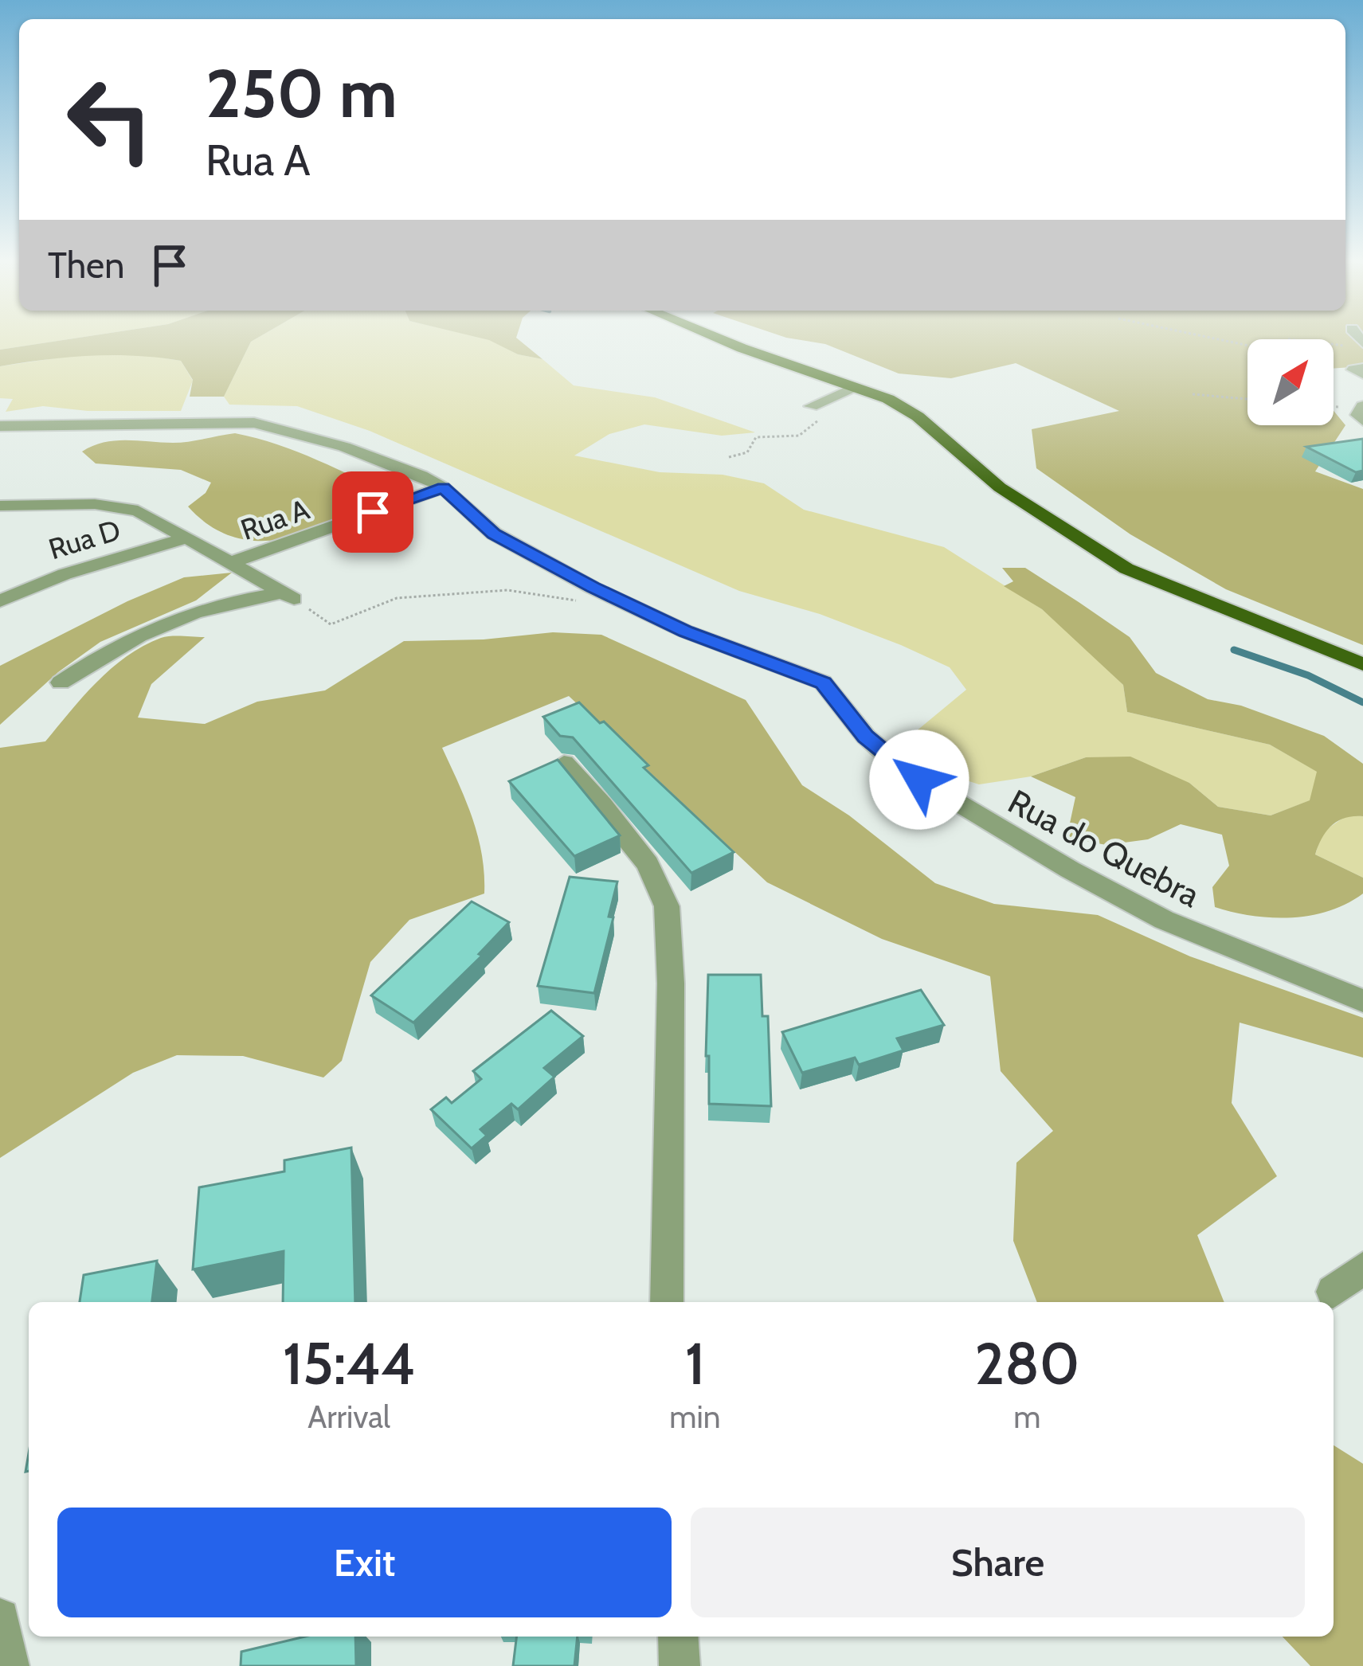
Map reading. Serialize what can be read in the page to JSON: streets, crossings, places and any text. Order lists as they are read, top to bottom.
{
  "streets": {
    "street": ["Rua A", "Rua D", "Rua do Quebra"]
  },
  "crossings": [
    ["Rua A", "Rua do Quebra"]
  ],
  "north": "top right",
  "page": {
    "turn": ["250 m", "Rua A"],
    "then": "Then",
    "eta": [
      "15:44",
      "Arrival",
      "1",
      "min",
      "280",
      "m"
    ],
    "buttons": ["Exit", "Share"]
  }
}
